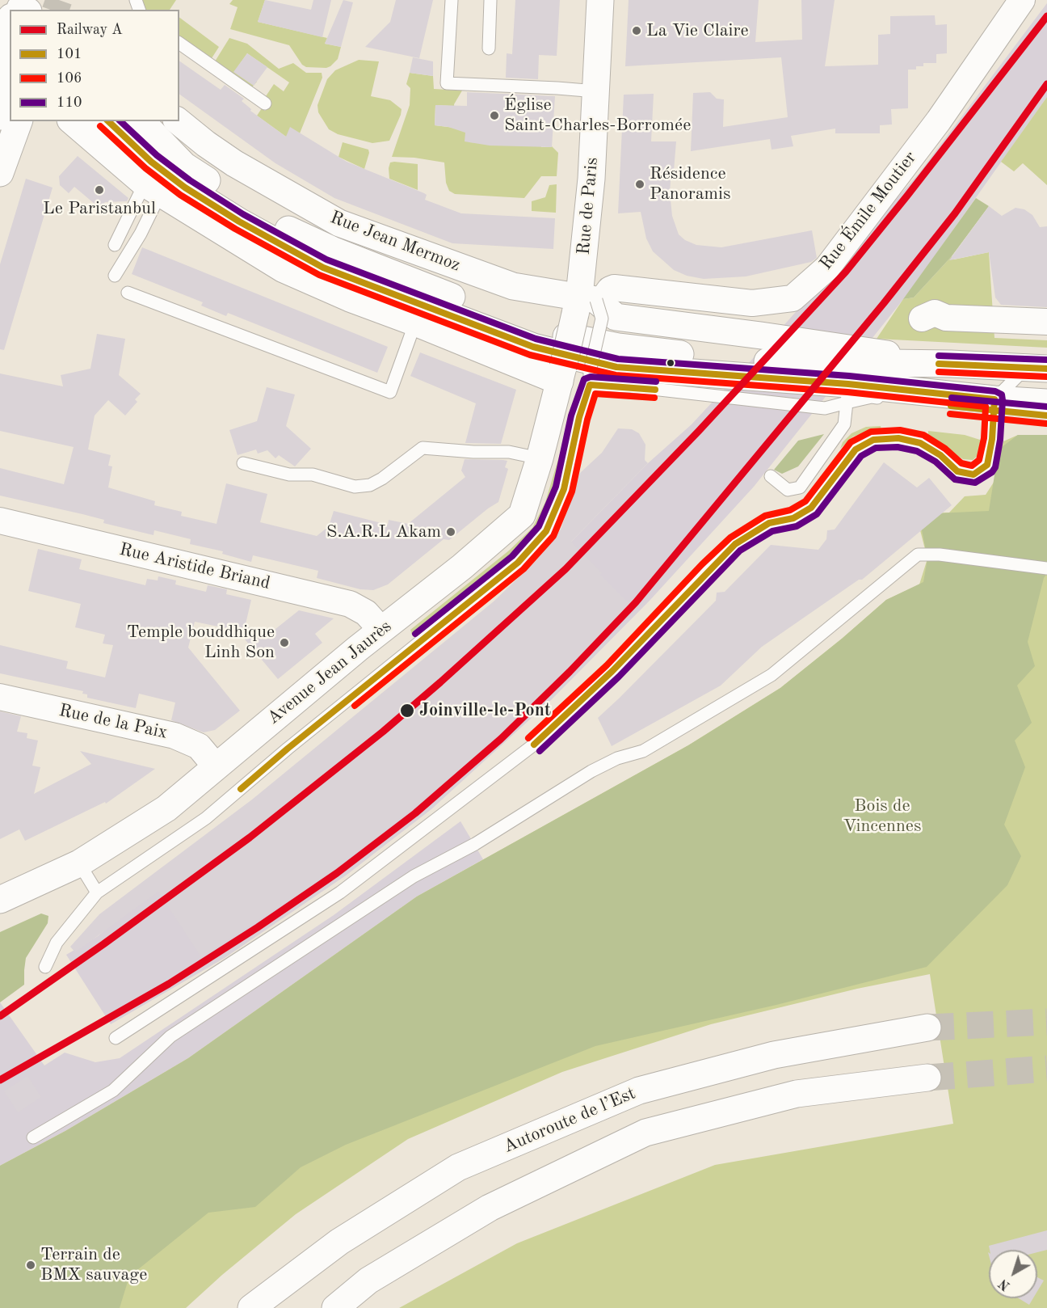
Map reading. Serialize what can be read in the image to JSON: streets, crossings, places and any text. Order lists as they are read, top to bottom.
{
  "streets": {
    "main road": [
      "Rue de Paris",
      "Rue Jean Mermoz",
      "Avenue Jean Jaurès",
      "Autoroute de l’Est"
    ],
    "street": ["Rue Émile Moutier", "Rue Aristide Briand", "Rue de la Paix"]
  },
  "crossings": [
    ["Rue de Paris", "Rue Émile Moutier"],
    ["Rue de Paris", "Rue Jean Mermoz"],
    ["Rue de Paris", "Avenue Jean Jaurès"],
    ["Rue Émile Moutier", "Rue Jean Mermoz"],
    ["Rue Aristide Briand", "Avenue Jean Jaurès"],
    ["Avenue Jean Jaurès", "Rue de la Paix"]
  ],
  "parks": ["Bois de Vincennes"],
  "places": [
    "La Vie Claire",
    "Église Saint-Charles-Borromée",
    "Résidence Panoramis",
    "Le Paristanbul",
    "S.A.R.L Akam",
    "Temple bouddhique Linh Son",
    "Joinville-le-Pont",
    "Terrain de BMX sauvage"
  ],
  "lines": [
    "rail line A",
    "transit line 101",
    "transit line 110",
    "transit line 106"
  ],
  "legend": [
    "Railway A",
    "101",
    "106",
    "110"
  ],
  "north": "bottom left"
}
